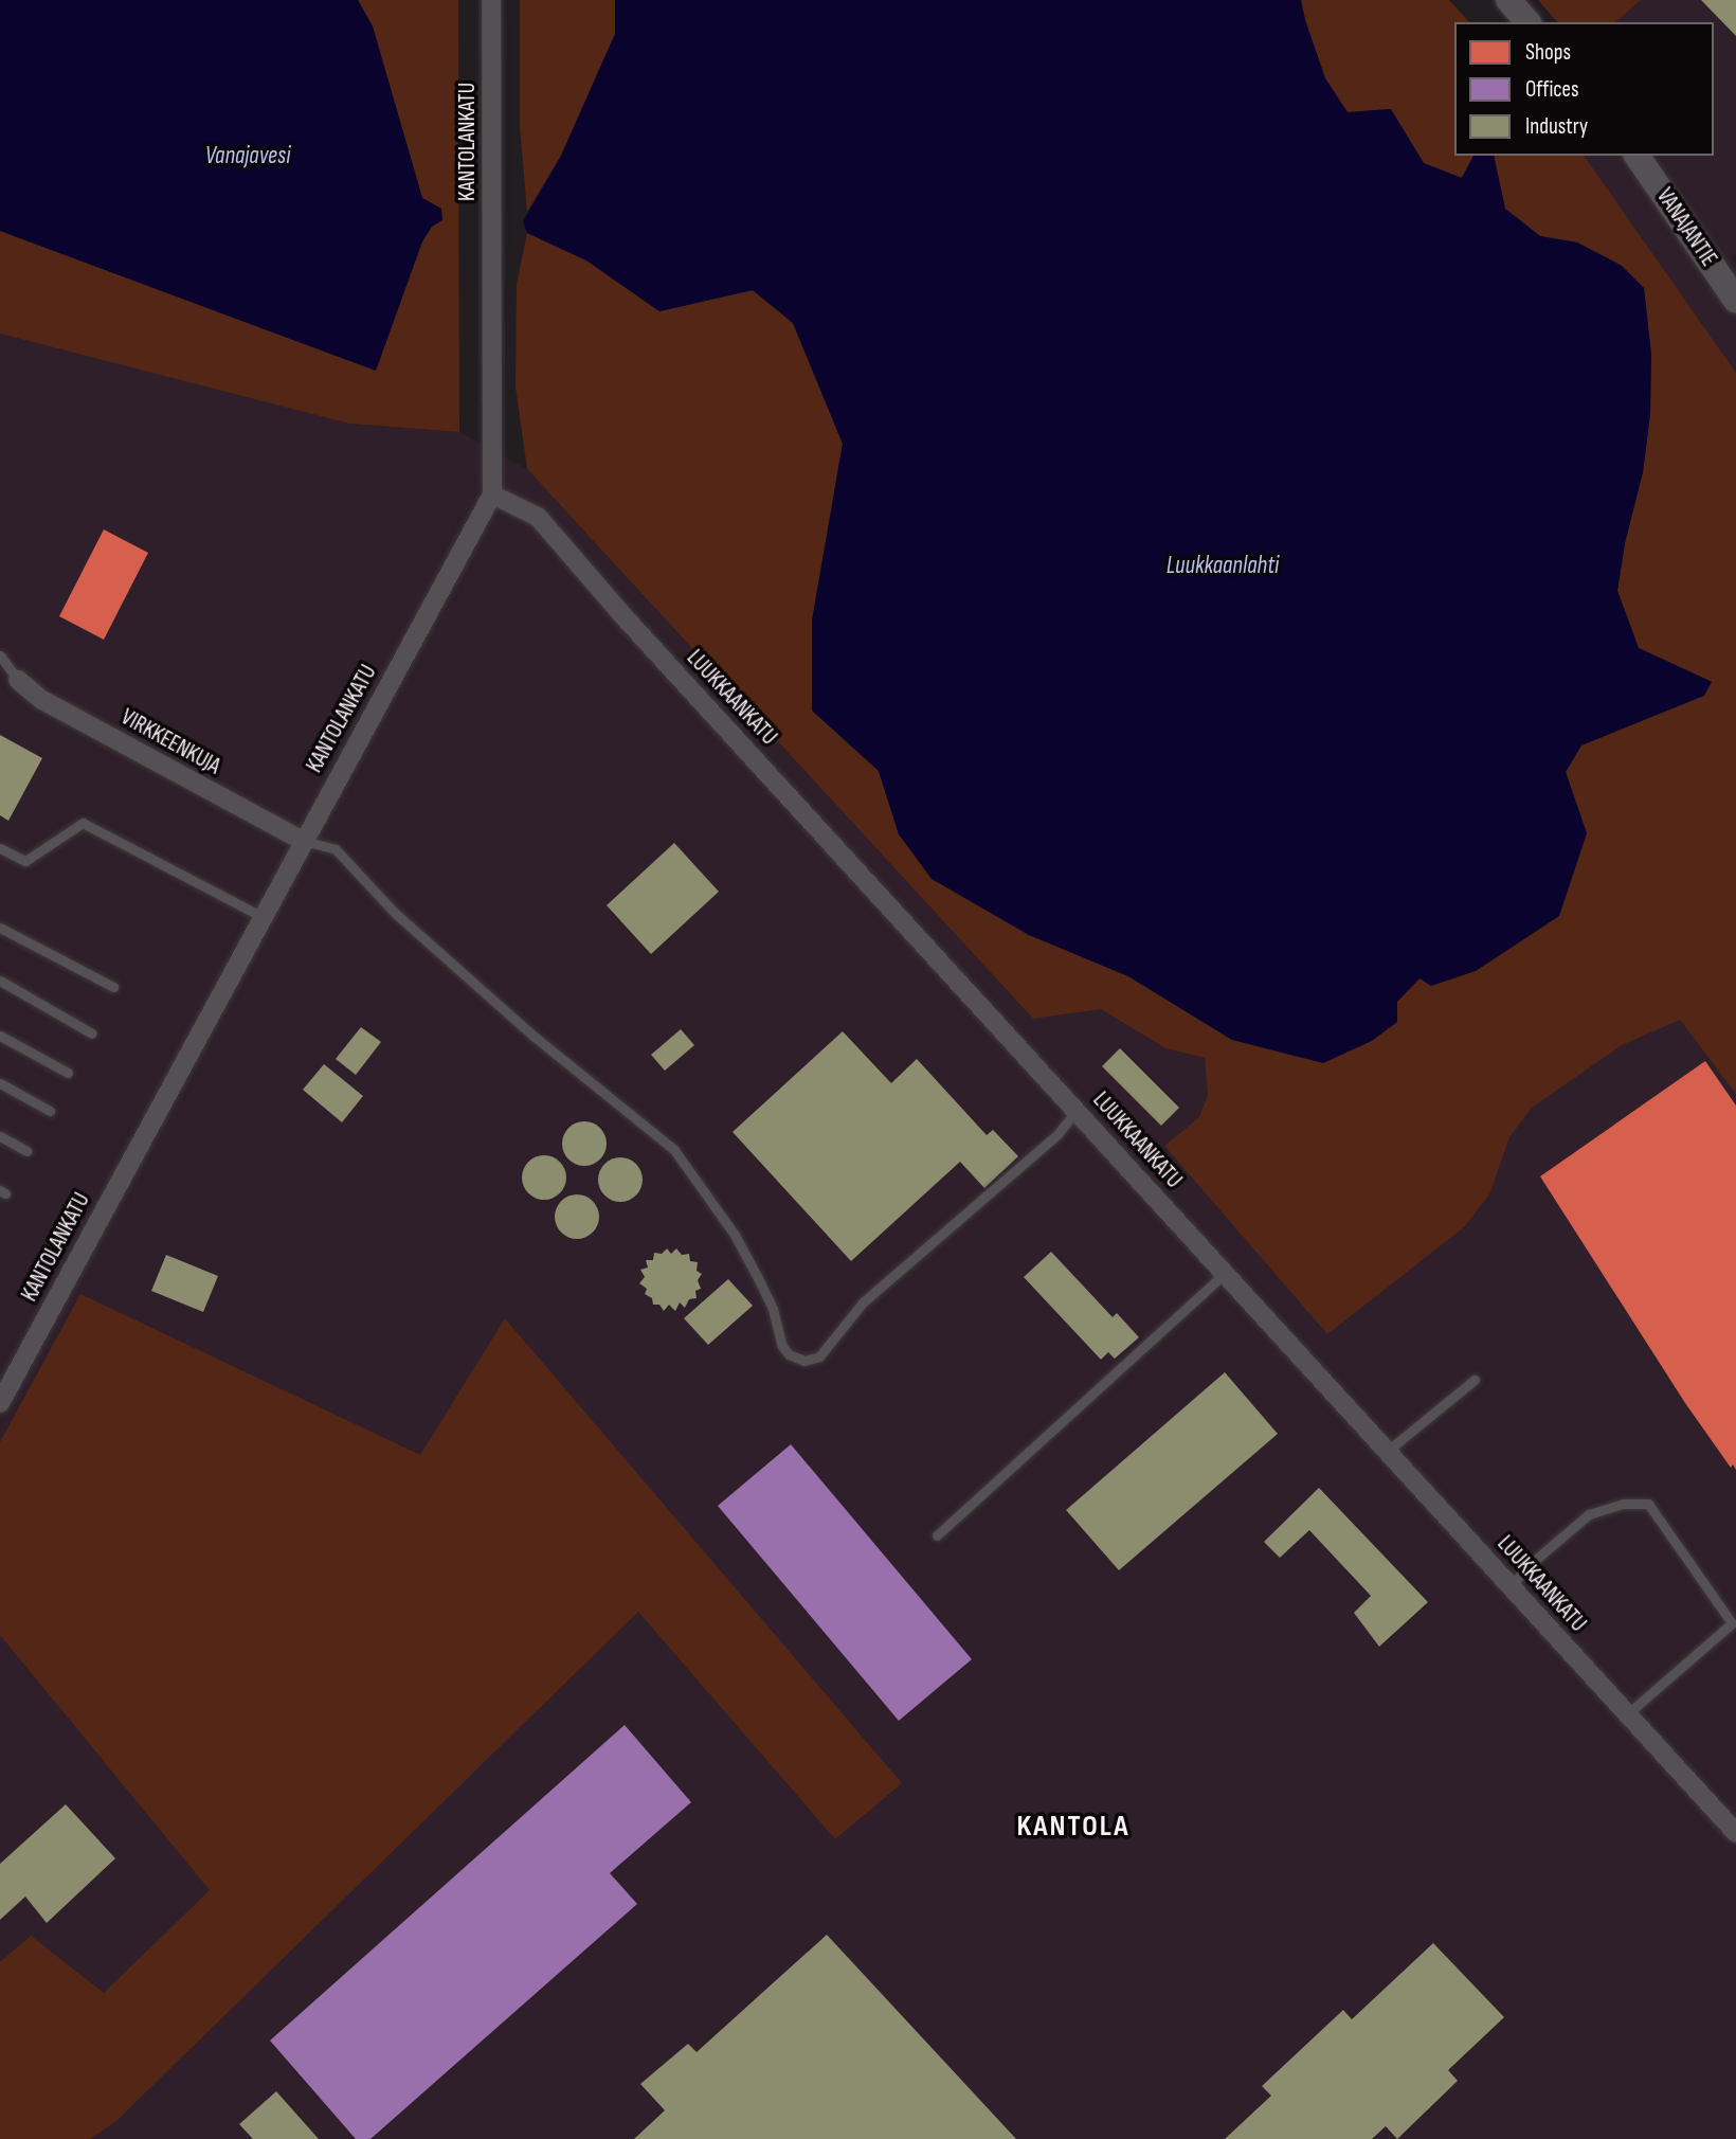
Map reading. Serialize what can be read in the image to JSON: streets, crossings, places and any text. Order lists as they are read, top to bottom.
{
  "streets": {
    "street": [
      "KANTOLANKATU",
      "VANAJANTIE",
      "LUUKKAANKATU",
      "VIRKKEENKUJA"
    ]
  },
  "crossings": [
    ["KANTOLANKATU", "LUUKKAANKATU"],
    ["KANTOLANKATU", "VIRKKEENKUJA"]
  ],
  "districts": ["KANTOLA"],
  "water": ["Vanajavesi", "Luukkaanlahti"],
  "legend": ["Shops", "Offices", "Industry"]
}
